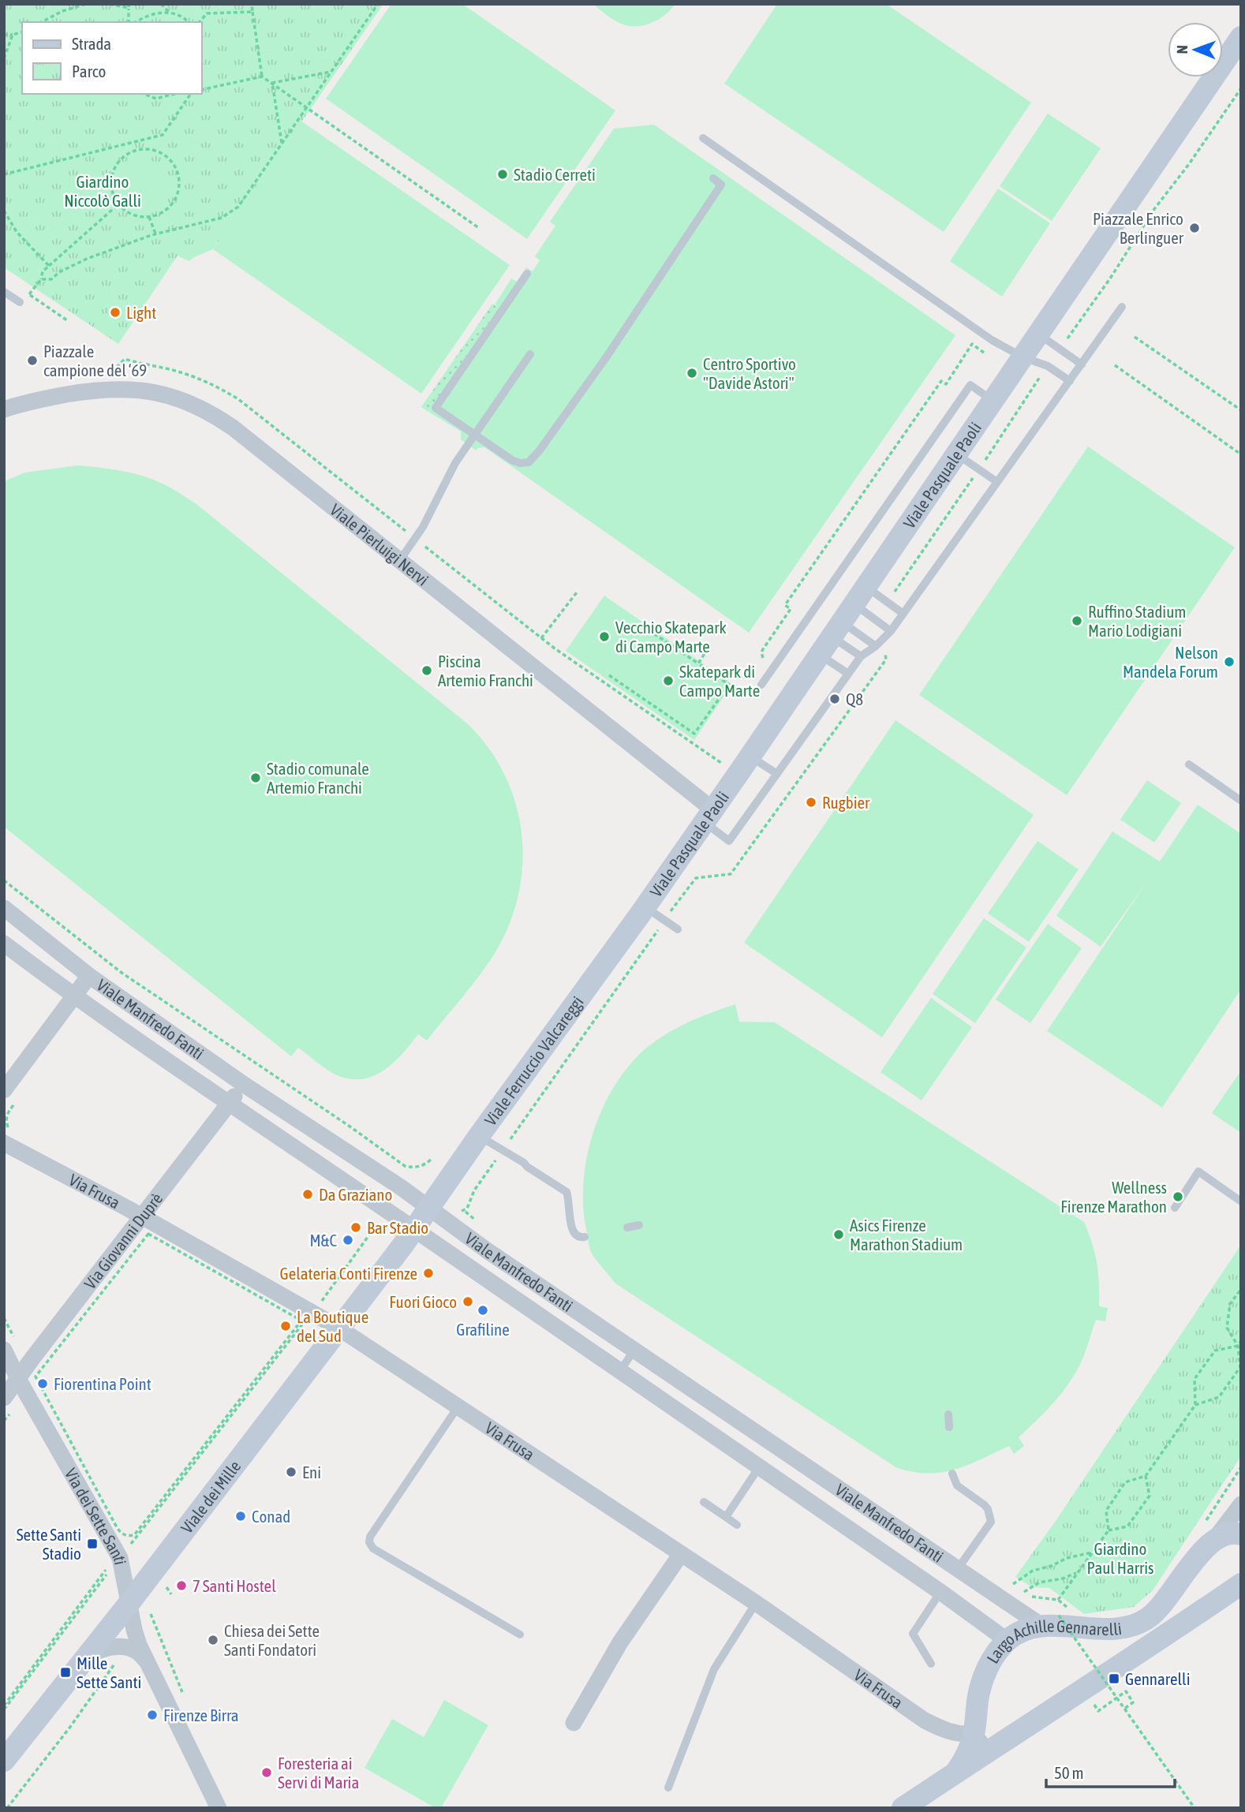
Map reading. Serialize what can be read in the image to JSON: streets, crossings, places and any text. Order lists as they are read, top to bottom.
{
  "streets": {
    "street": [
      "Viale Pasquale Paoli",
      "Viale Pierluigi Nervi",
      "Viale Manfredo Fanti",
      "Viale Ferruccio Valcareggi",
      "Via Frusa",
      "Via Giovanni Duprè",
      "Viale dei Mille",
      "Via dei Sette Santi",
      "Largo Achille Gennarelli"
    ]
  },
  "crossings": [
    ["Viale Pasquale Paoli", "Viale Pierluigi Nervi"],
    ["Viale Pasquale Paoli", "Viale Ferruccio Valcareggi"],
    ["Viale Manfredo Fanti", "Viale Ferruccio Valcareggi"],
    ["Viale Manfredo Fanti", "Via Giovanni Duprè"],
    ["Viale Manfredo Fanti", "Viale dei Mille"],
    ["Viale Manfredo Fanti", "Largo Achille Gennarelli"],
    ["Viale Ferruccio Valcareggi", "Viale dei Mille"],
    ["Via Frusa", "Via Giovanni Duprè"],
    ["Via Frusa", "Viale dei Mille"],
    ["Via Frusa", "Largo Achille Gennarelli"],
    ["Via Giovanni Duprè", "Via dei Sette Santi"],
    ["Viale dei Mille", "Via dei Sette Santi"]
  ],
  "parks": ["Giardino Niccolò Galli", "Giardino Paul Harris"],
  "places": {
    "other": [
      "Stadio Cerreti",
      "Piazzale Enrico Berlinguer",
      "Light",
      "Piazzale campione del ‘69",
      "Centro Sportivo \"Davide Astori\"",
      "Ruffino Stadium Mario Lodigiani",
      "Vecchio Skatepark di Campo Marte",
      "Nelson Mandela Forum",
      "Piscina Artemio Franchi",
      "Skatepark di Campo Marte",
      "Q8",
      "Stadio comunale Artemio Franchi",
      "Rugbier",
      "Da Graziano",
      "Wellness Firenze Marathon",
      "Bar Stadio",
      "Asics Firenze Marathon Stadium",
      "M&C",
      "Gelateria Conti Firenze",
      "Fuori Gioco",
      "Grafiline",
      "La Boutique del Sud",
      "Fiorentina Point",
      "Eni",
      "Conad",
      "7 Santi Hostel",
      "Chiesa dei Sette Santi Fondatori",
      "Firenze Birra",
      "Foresteria ai Servi di Maria"
    ],
    "transit": ["Sette Santi Stadio", "Mille Sette Santi", "Gennarelli"]
  },
  "legend": ["Strada", "Parco"],
  "scale_bar": "50 m",
  "north": "left"
}
